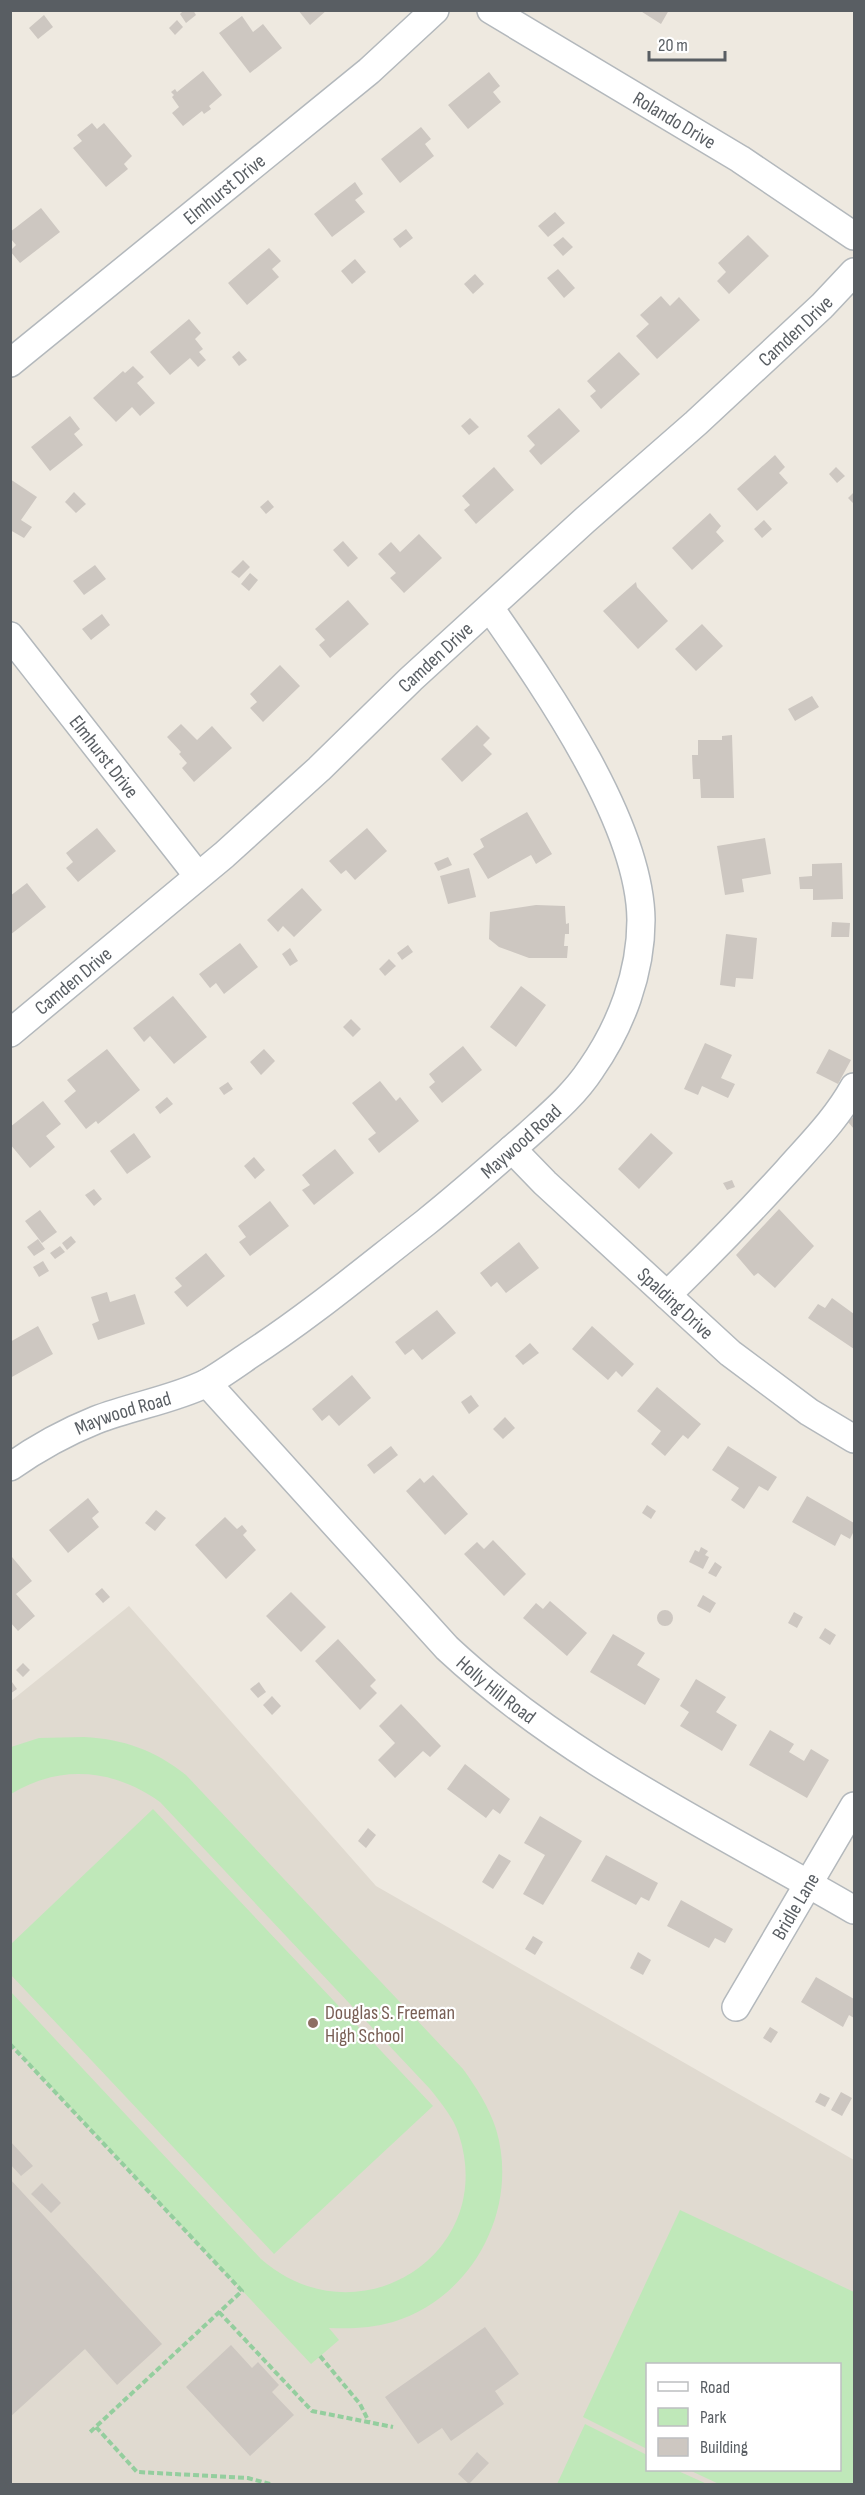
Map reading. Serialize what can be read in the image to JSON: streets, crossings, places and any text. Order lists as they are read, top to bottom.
{
  "streets": {
    "street": [
      "Rolando Drive",
      "Elmhurst Drive",
      "Camden Drive",
      "Maywood Road",
      "Spalding Drive",
      "Holly Hill Road",
      "Bridle Lane"
    ]
  },
  "crossings": [
    ["Elmhurst Drive", "Camden Drive"],
    ["Camden Drive", "Maywood Road"],
    ["Maywood Road", "Spalding Drive"],
    ["Maywood Road", "Holly Hill Road"],
    ["Holly Hill Road", "Bridle Lane"]
  ],
  "places": ["Douglas S. Freeman High School"],
  "legend": ["Road", "Park", "Building"],
  "scale_bar": "20 m"
}
